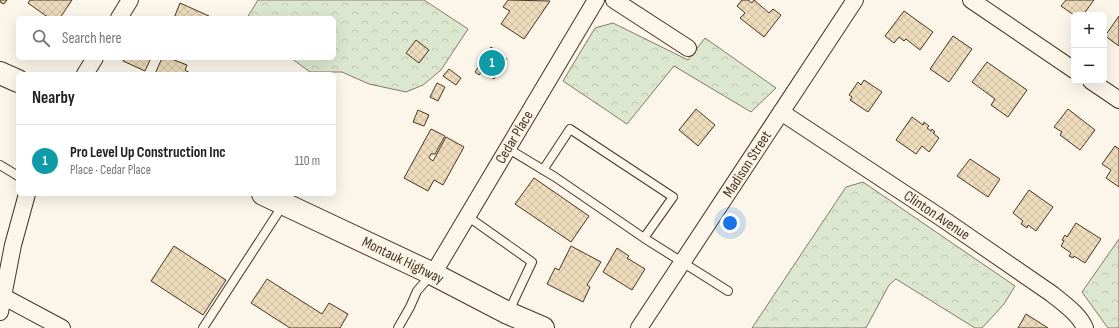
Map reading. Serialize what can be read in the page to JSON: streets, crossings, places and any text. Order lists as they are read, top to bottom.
{
  "streets": {
    "main road": ["Montauk Highway"],
    "street": ["Cedar Place", "Madison Street", "Clinton Avenue"]
  },
  "crossings": [
    ["Cedar Place", "Montauk Highway"],
    ["Madison Street", "Clinton Avenue"]
  ],
  "page": {
    "map_buttons": ["+", "−"],
    "search": "Search here",
    "pins": "1",
    "heading": "Nearby",
    "list": [
      {
        "mark": "1",
        "name": "Pro Level Up Construction Inc",
        "note": "Place · Cedar Place",
        "value": "110 m"
      }
    ]
  }
}
